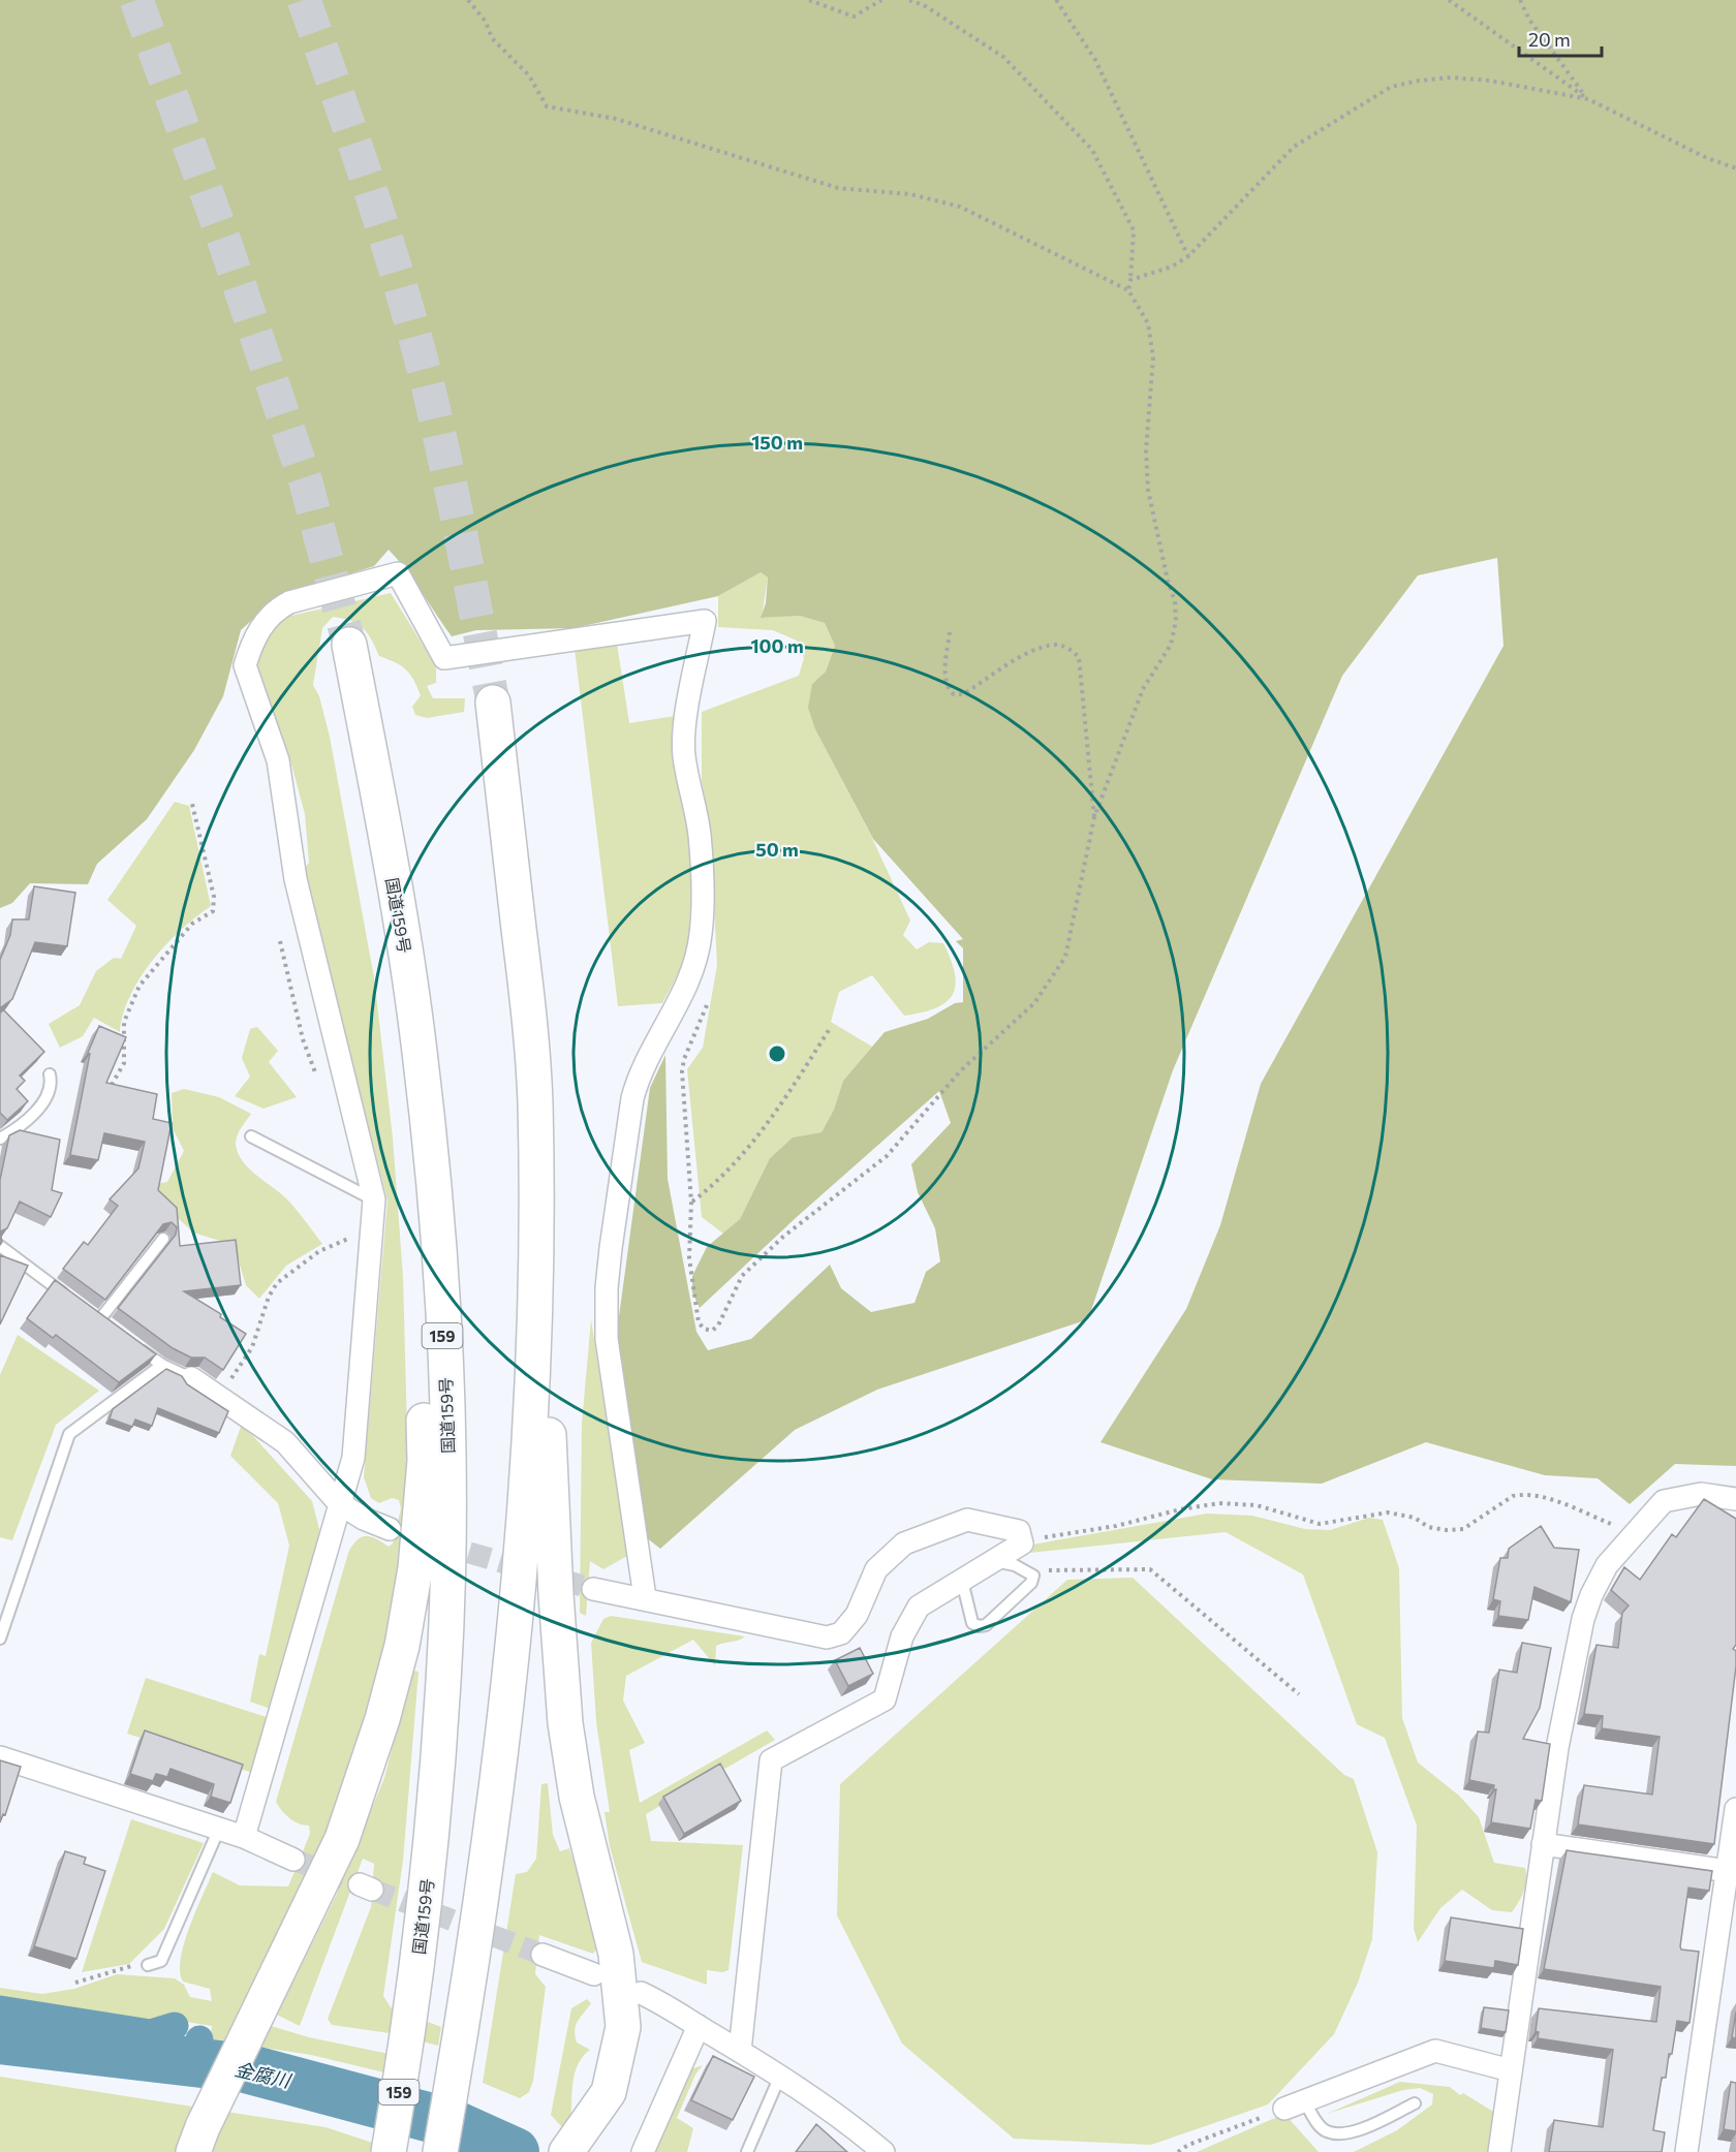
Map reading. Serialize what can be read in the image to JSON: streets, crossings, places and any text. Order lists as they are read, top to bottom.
{
  "streets": {
    "highway": ["国道159号", "159"]
  },
  "crossings": [
    ["国道159号", "159"]
  ],
  "water": ["金腐川"],
  "scale_bar": "20 m",
  "rings": ["150 m", "100 m", "50 m"]
}
